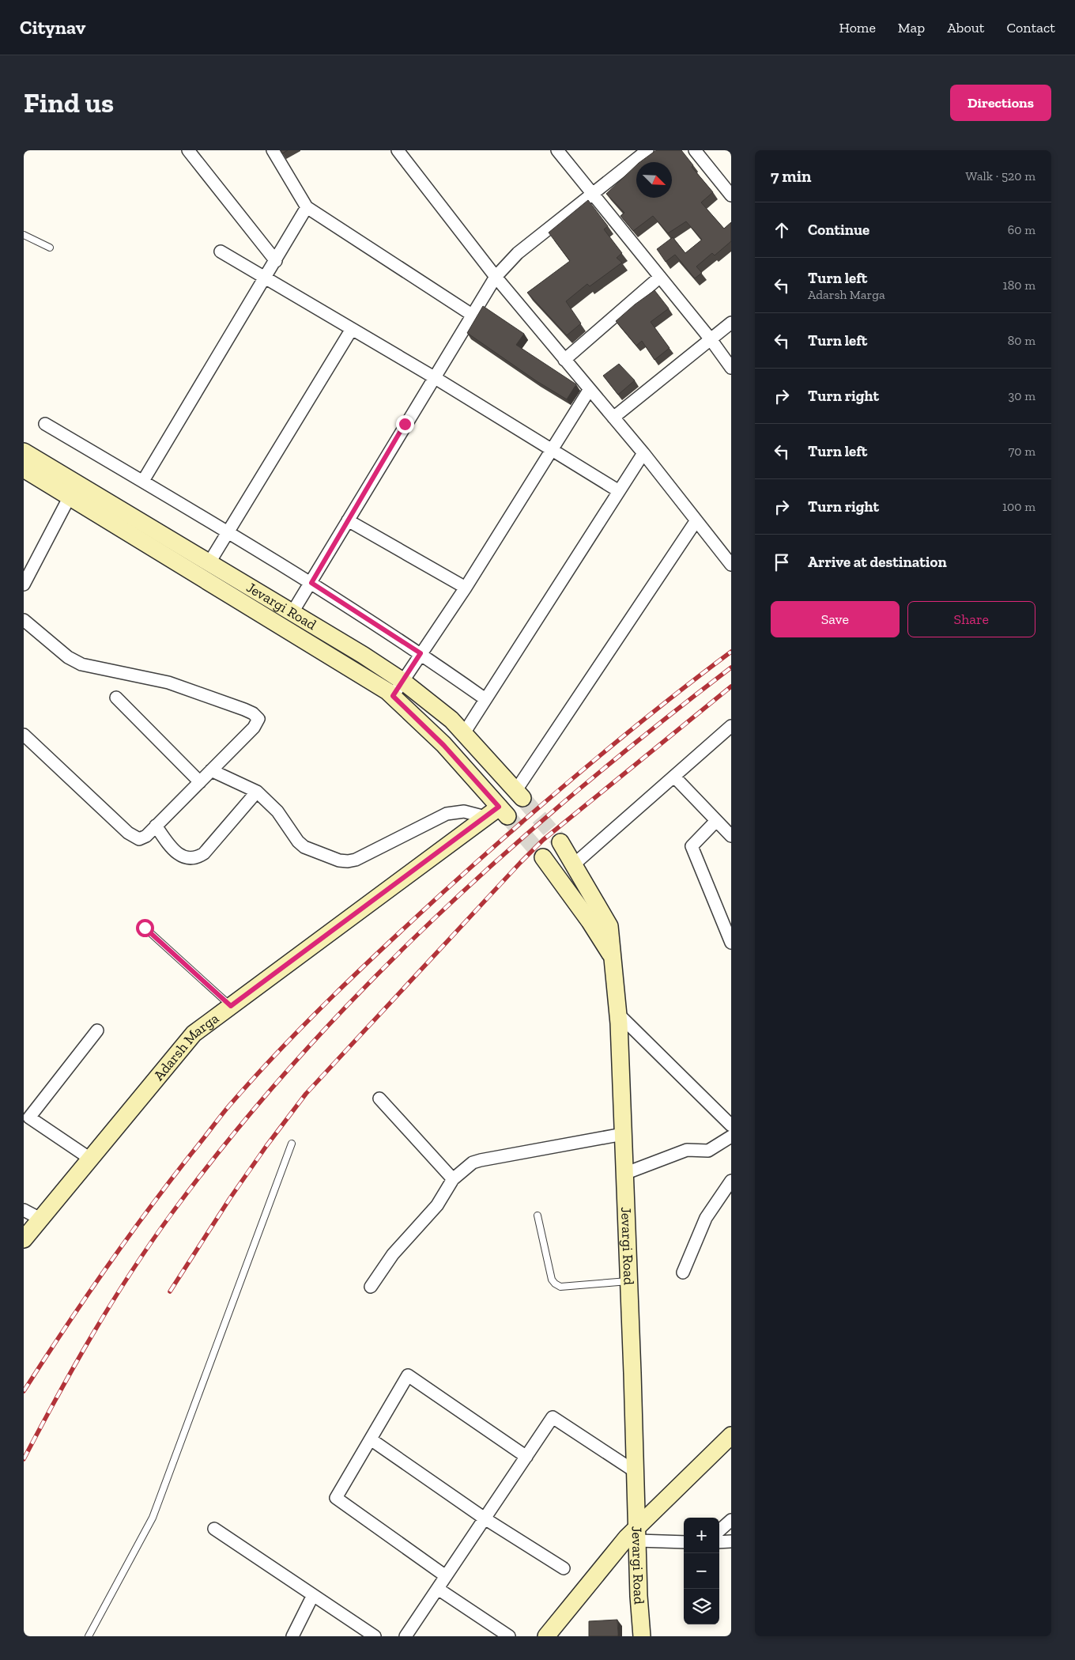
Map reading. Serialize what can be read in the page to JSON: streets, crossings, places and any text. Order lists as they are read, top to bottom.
{
  "streets": {
    "main road": ["Jevargi Road", "Adarsh Marga"]
  },
  "north": "bottom right",
  "page": {
    "header": "Citynav",
    "nav": [
      "Home",
      "Map",
      "About",
      "Contact"
    ],
    "buttons": [
      "Directions",
      ["Save", "Share"]
    ],
    "title": "Find us",
    "heading": ["7 min", "Walk · 520 m"],
    "list": [
      ["Continue", "60 m"],
      ["Turn left", "Adarsh Marga", "180 m"],
      ["Turn left", "80 m"],
      ["Turn right", "30 m"],
      ["Turn left", "70 m"],
      ["Turn right", "100 m"],
      "Arrive at destination"
    ],
    "map_buttons": ["+", "−"]
  }
}
